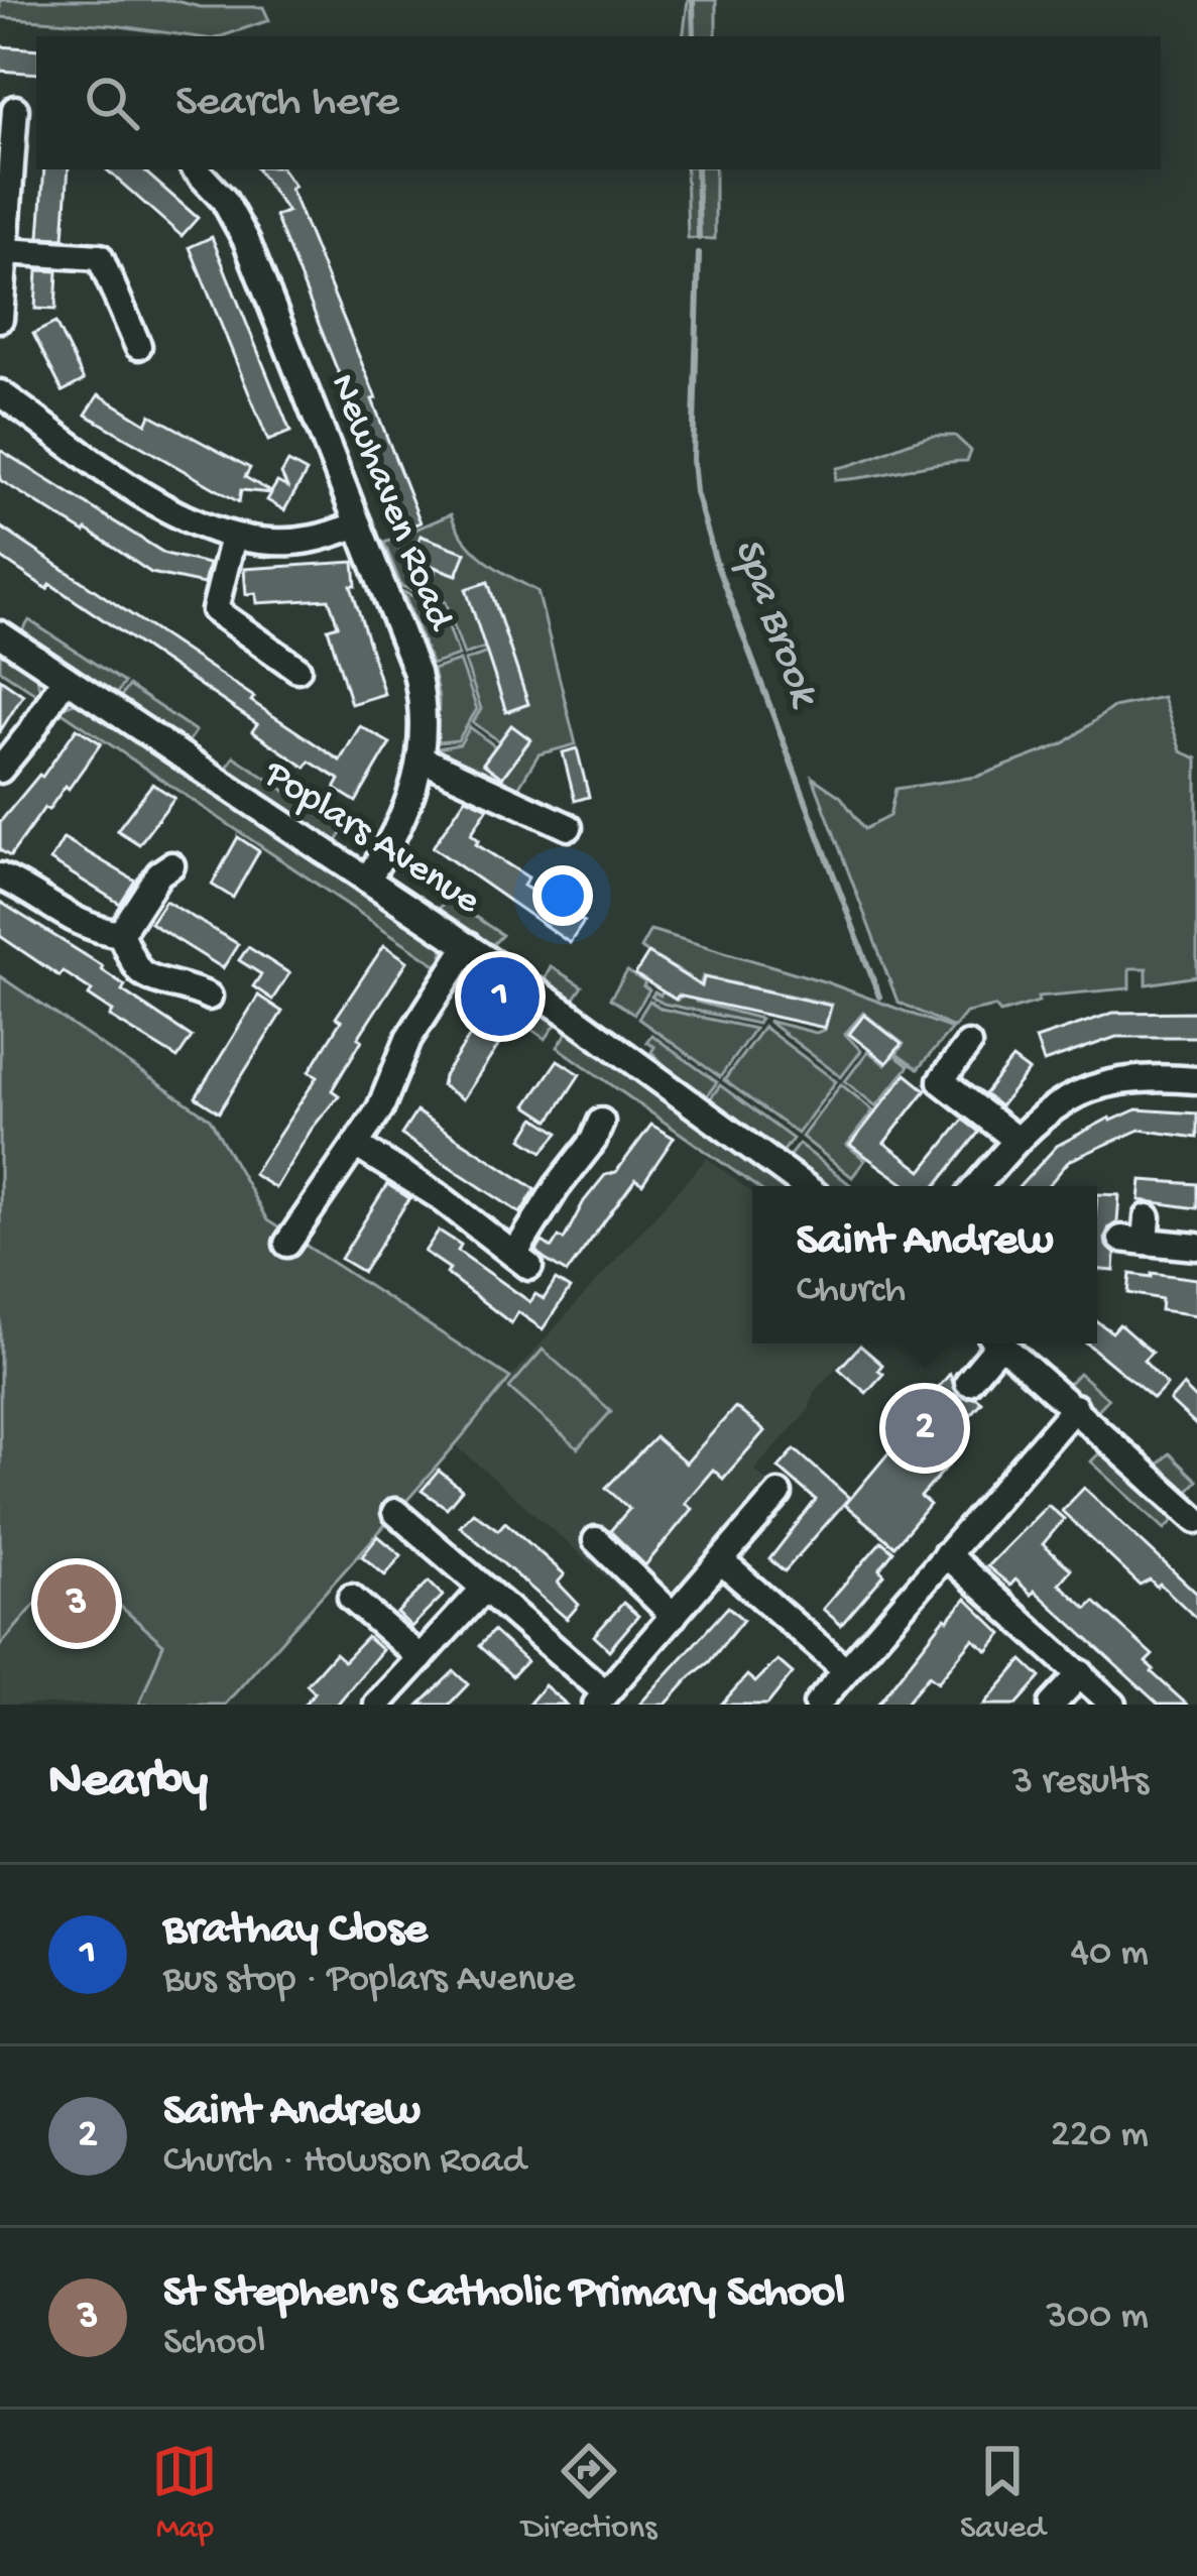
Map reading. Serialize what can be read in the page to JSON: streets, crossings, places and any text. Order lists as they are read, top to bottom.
{
  "streets": {
    "street": ["Newhaven Road", "Poplars Avenue"]
  },
  "crossings": [
    ["Newhaven Road", "Poplars Avenue"]
  ],
  "water": ["Spa Brook"],
  "page": {
    "search": "Search here",
    "pins": ["1", "2", "3"],
    "popup": ["Saint Andrew", "Church"],
    "heading": ["Nearby", "3 results"],
    "list": [
      {
        "mark": "1",
        "name": "Brathay Close",
        "note": "Bus stop · Poplars Avenue",
        "value": "40 m"
      },
      {
        "mark": "2",
        "name": "Saint Andrew",
        "note": "Church · Howson Road",
        "value": "220 m"
      },
      {
        "mark": "3",
        "name": "St Stephen's Catholic Primary School",
        "note": "School",
        "value": "300 m"
      }
    ],
    "nav": ["Map", "Directions", "Saved"]
  }
}
